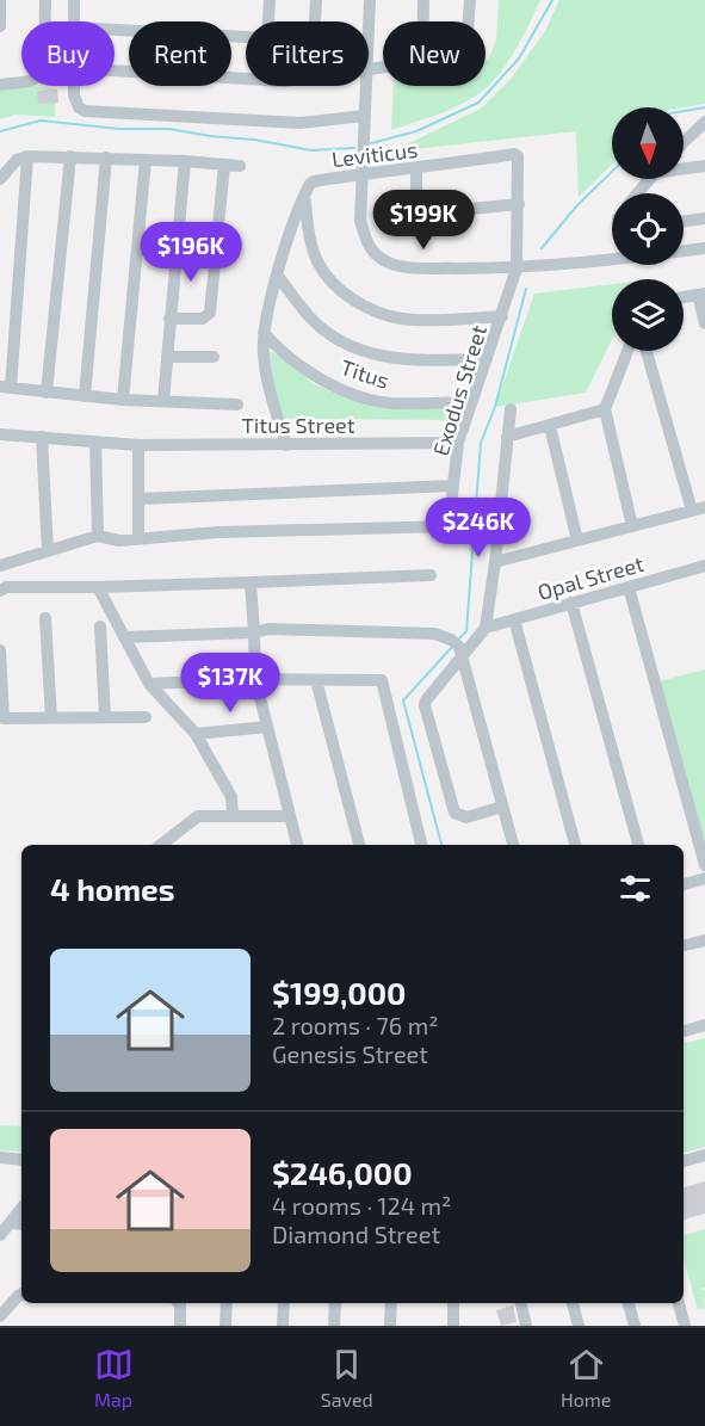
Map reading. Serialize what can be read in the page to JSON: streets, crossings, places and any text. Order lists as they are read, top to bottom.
{
  "streets": {
    "street": [
      "Leviticus",
      "Titus",
      "Exodus Street",
      "Titus Street",
      "Opal Street"
    ]
  },
  "crossings": [
    ["Leviticus", "Exodus Street"],
    ["Titus", "Exodus Street"],
    ["Exodus Street", "Titus Street"]
  ],
  "north": "bottom",
  "page": {
    "chip": [
      "Buy",
      "Rent",
      "Filters",
      "New"
    ],
    "price": [
      "$199K",
      "$196K",
      "$246K",
      "$137K"
    ],
    "heading": "4 homes",
    "list": [
      {
        "name": "$199,000",
        "note": "2 rooms · 76 m² · Genesis Street"
      },
      {
        "name": "$246,000",
        "note": "4 rooms · 124 m² · Diamond Street"
      }
    ],
    "tabs": ["Map", "Saved", "Home"]
  }
}
